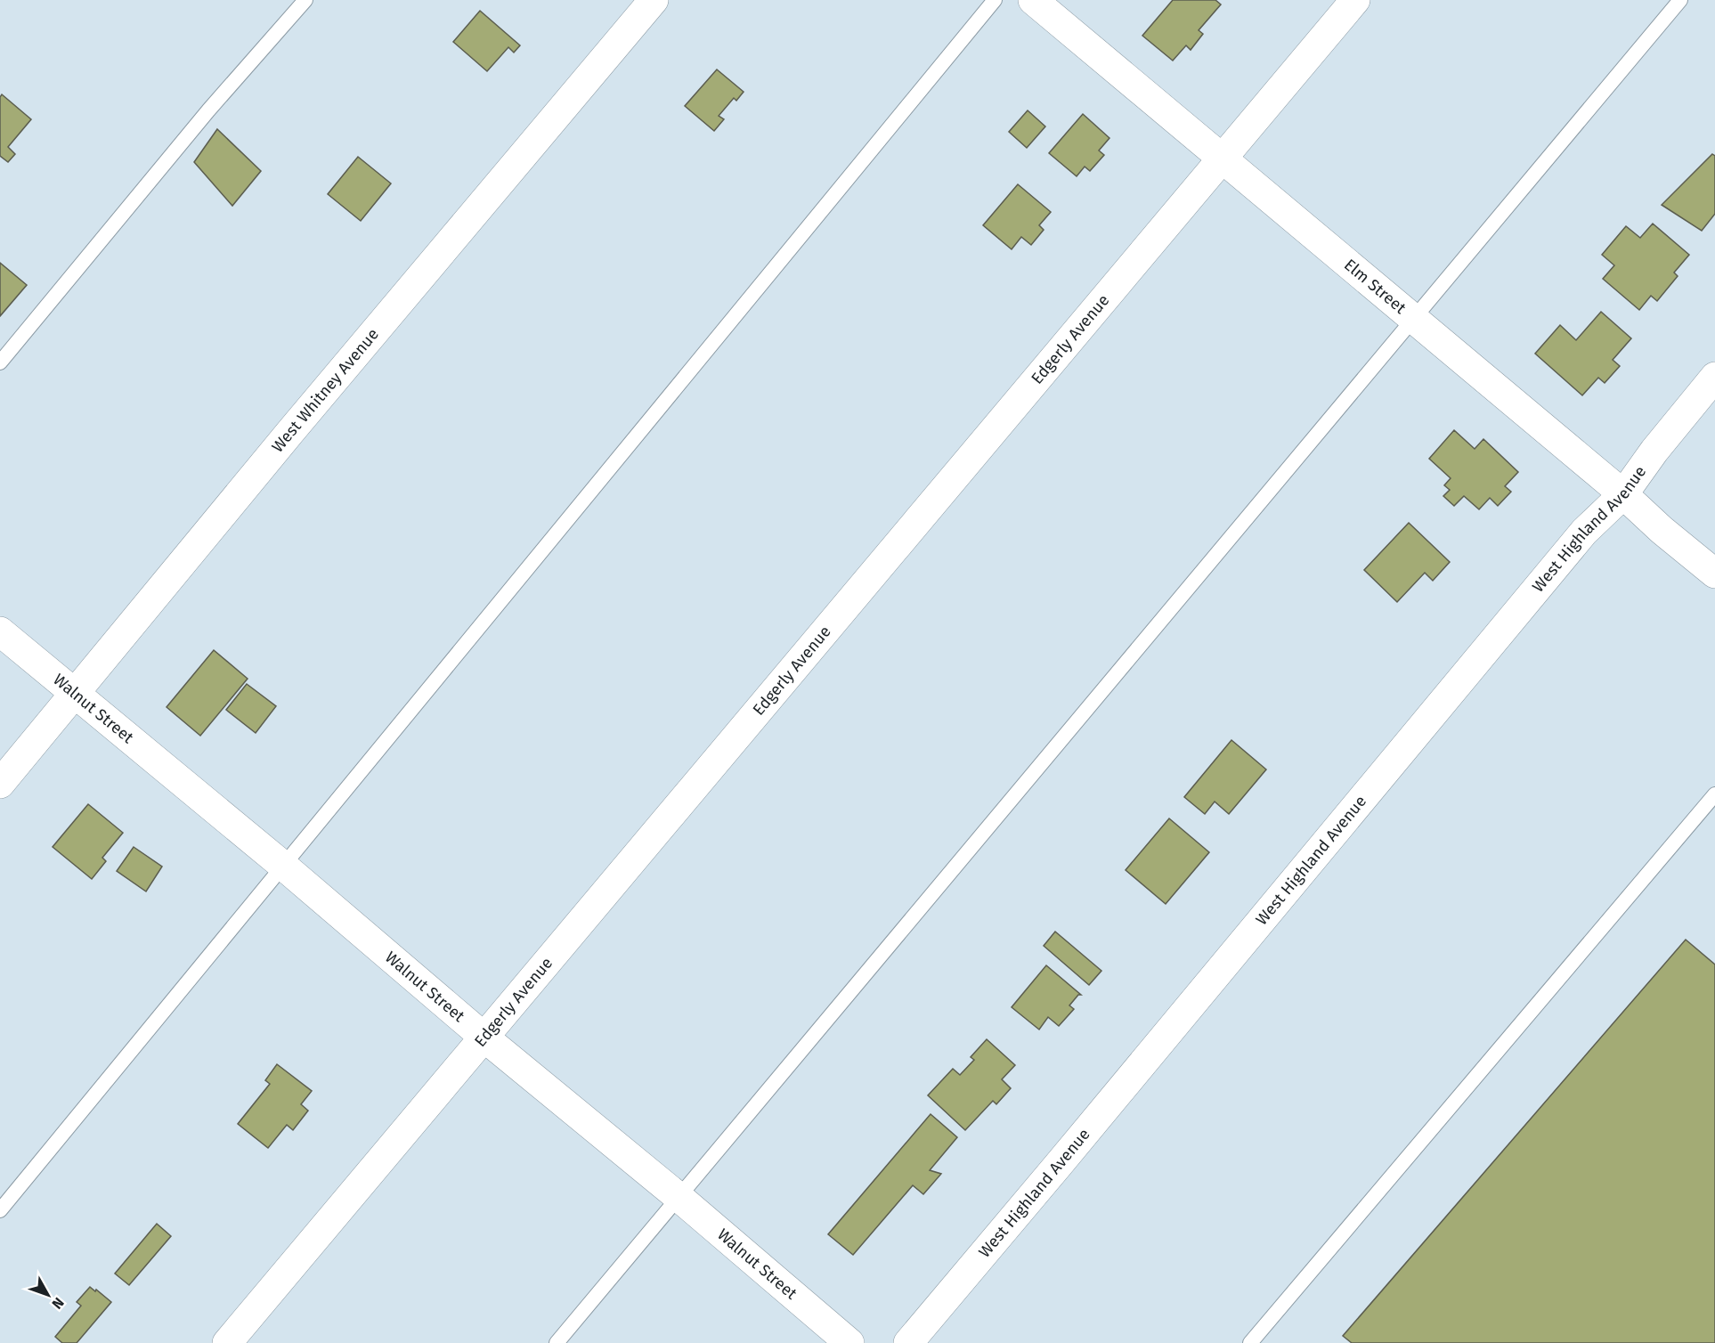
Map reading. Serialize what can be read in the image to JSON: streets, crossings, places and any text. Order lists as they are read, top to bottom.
{
  "streets": {
    "street": [
      "Elm Street",
      "Edgerly Avenue",
      "West Whitney Avenue",
      "West Highland Avenue",
      "Walnut Street"
    ]
  },
  "crossings": [
    ["Elm Street", "Edgerly Avenue"],
    ["Elm Street", "West Highland Avenue"],
    ["Edgerly Avenue", "Walnut Street"],
    ["West Whitney Avenue", "Walnut Street"]
  ],
  "north": "bottom right"
}
